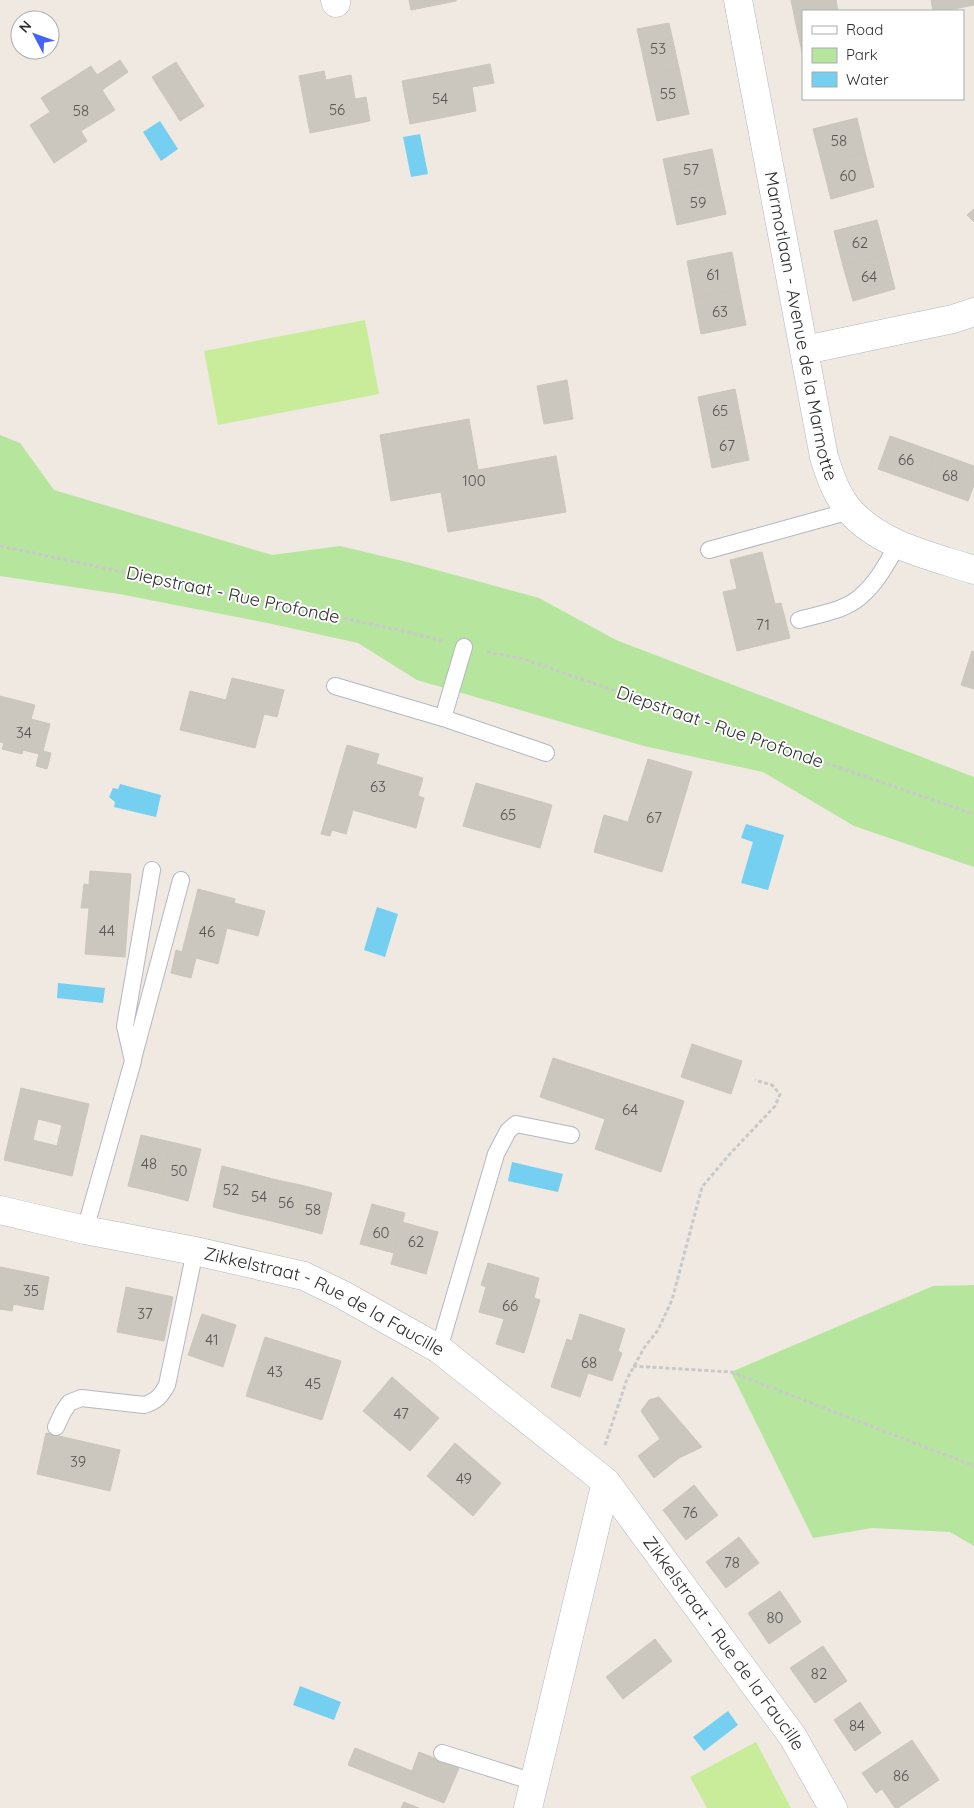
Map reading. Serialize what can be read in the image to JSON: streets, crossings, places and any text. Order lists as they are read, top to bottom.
{
  "streets": {
    "street": ["Marmotlaan - Avenue de la Marmotte", "Zikkelstraat - Rue de la Faucille"],
    "path": ["Diepstraat - Rue Profonde"]
  },
  "house_numbers": [
    "53",
    "55",
    "54",
    "56",
    "58",
    "58",
    "57",
    "60",
    "59",
    "62",
    "61",
    "64",
    "63",
    "65",
    "67",
    "66",
    "68",
    "100",
    "71",
    "34",
    "63",
    "65",
    "67",
    "44",
    "46",
    "64",
    "48",
    "50",
    "52",
    "54",
    "56",
    "58",
    "60",
    "62",
    "35",
    "66",
    "37",
    "41",
    "68",
    "43",
    "45",
    "47",
    "39",
    "49",
    "76",
    "78",
    "80",
    "82",
    "84",
    "86"
  ],
  "legend": ["Road", "Park", "Water"],
  "north": "top left"
}
